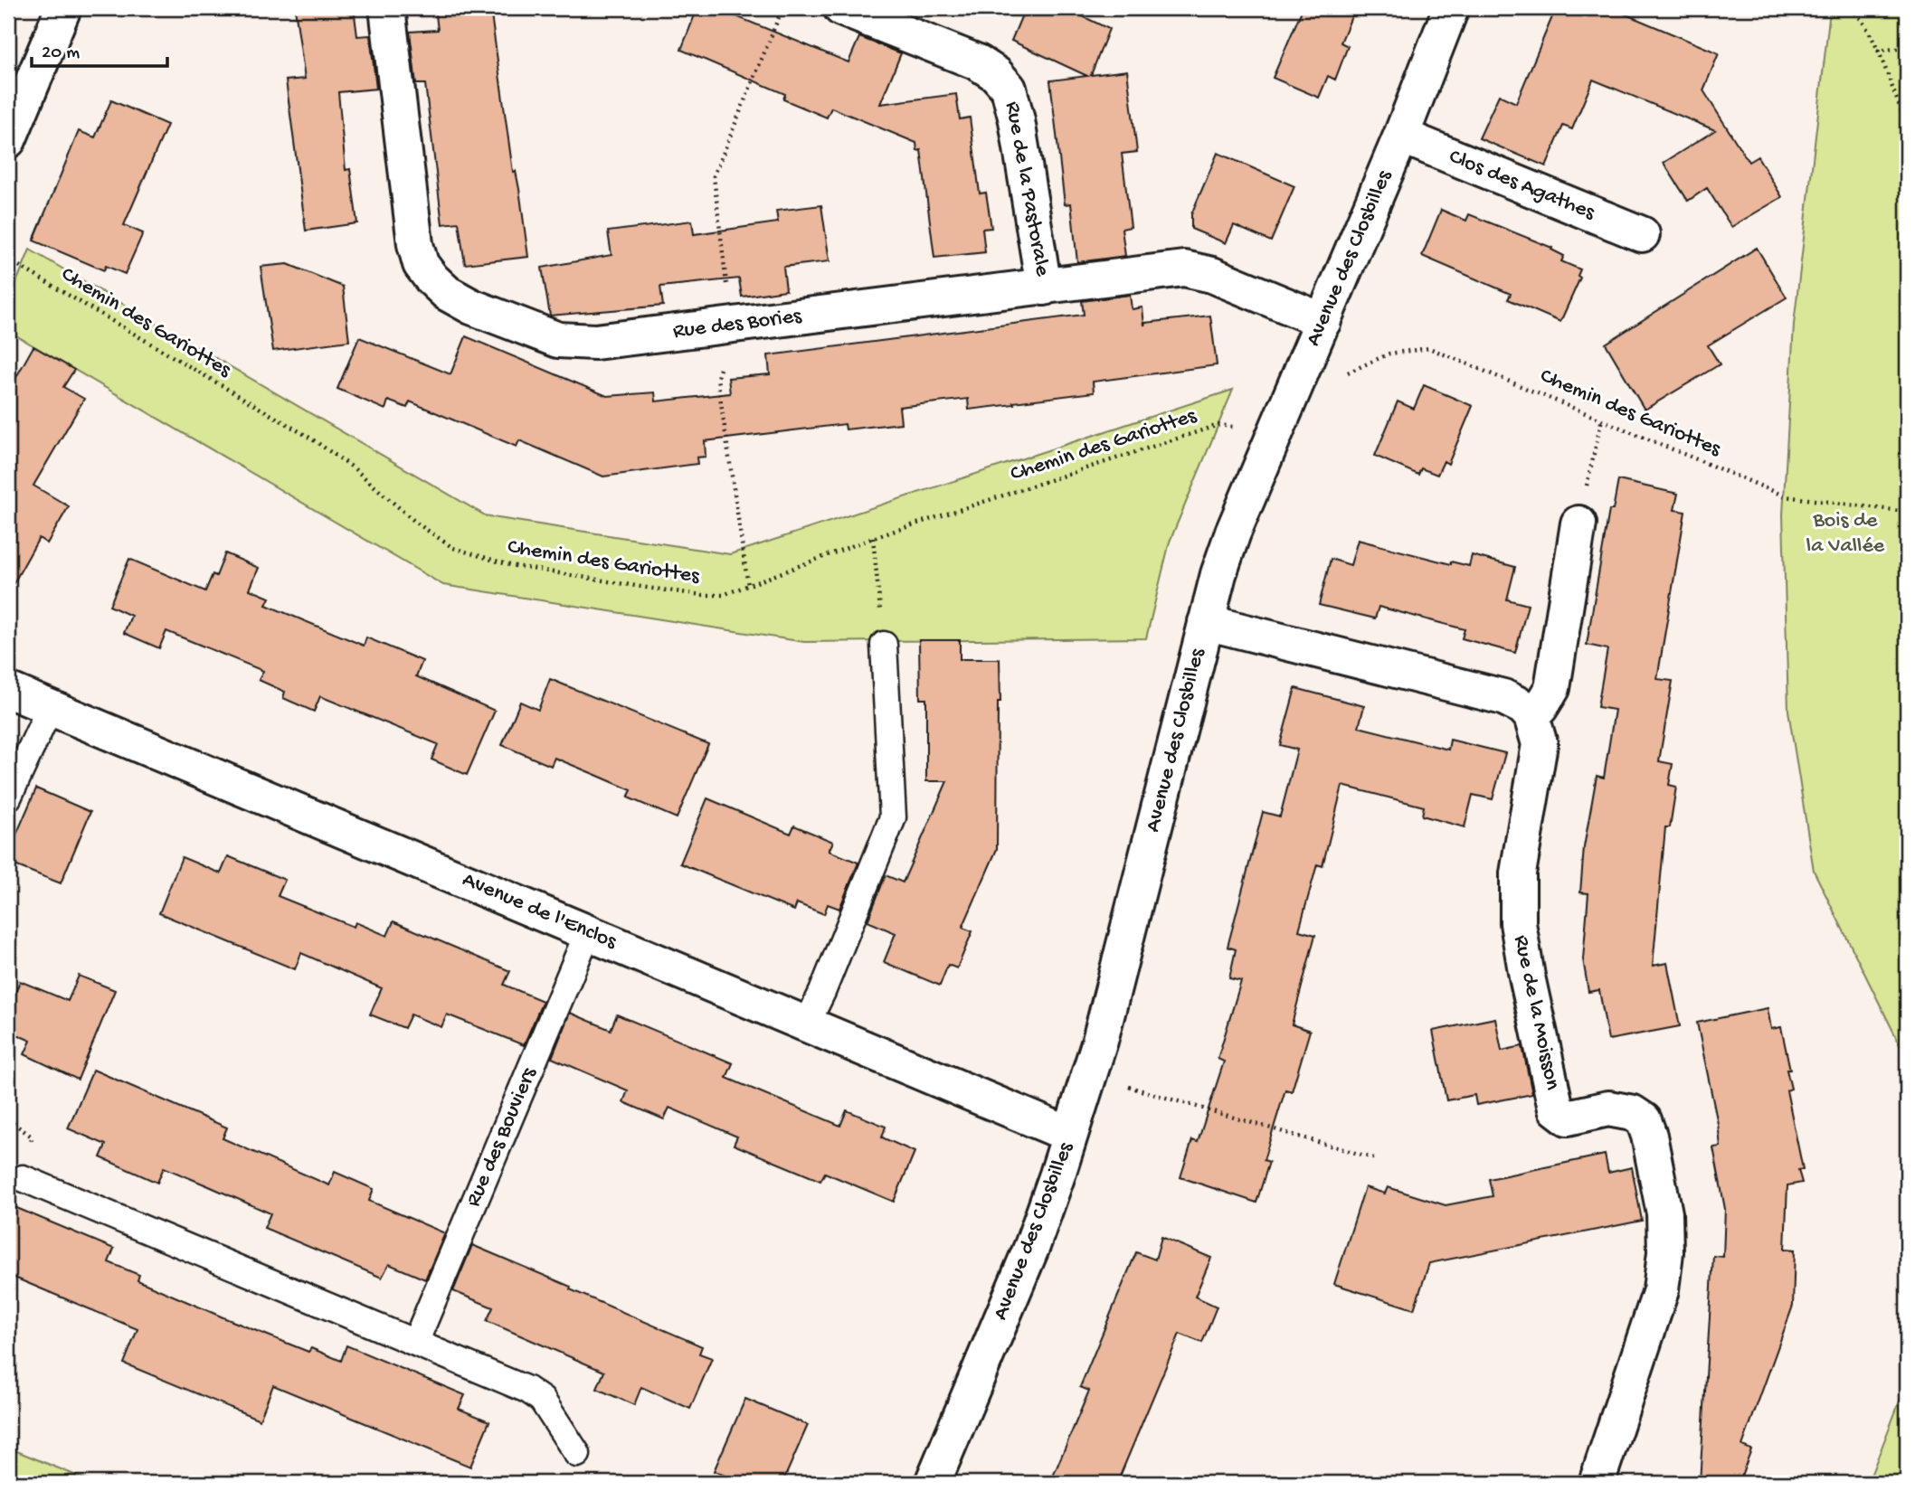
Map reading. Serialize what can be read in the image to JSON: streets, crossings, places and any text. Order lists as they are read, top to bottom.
{
  "streets": {
    "street": [
      "Clos des Agathes",
      "Rue de la Pastorale",
      "Avenue des Closbilles",
      "Rue des Bories",
      "Avenue de l'Enclos",
      "Rue de la Moisson"
    ],
    "lane": ["Rue des Bouviers"],
    "path": ["Chemin des Gariottes"]
  },
  "crossings": [
    ["Clos des Agathes", "Avenue des Closbilles"],
    ["Rue de la Pastorale", "Rue des Bories"],
    ["Avenue des Closbilles", "Rue des Bories"],
    ["Avenue des Closbilles", "Avenue de l'Enclos"],
    ["Avenue de l'Enclos", "Rue des Bouviers"]
  ],
  "parks": ["Bois de la Vallée"],
  "scale_bar": "20 m"
}
